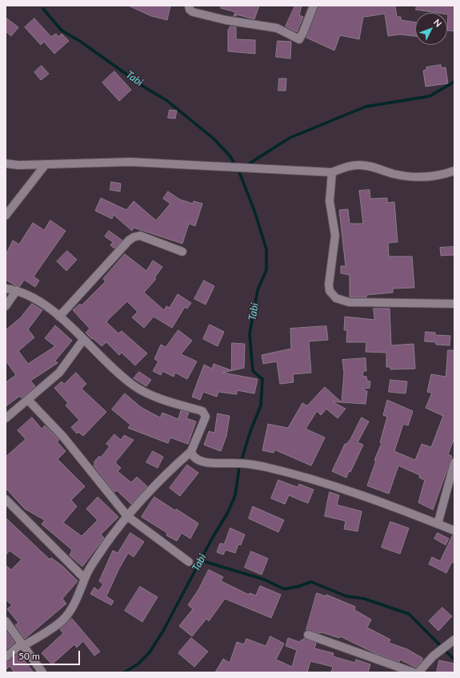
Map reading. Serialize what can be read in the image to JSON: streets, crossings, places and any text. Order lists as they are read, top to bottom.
{
  "water": ["Tabi"],
  "scale_bar": "50 m",
  "north": "top right"
}
